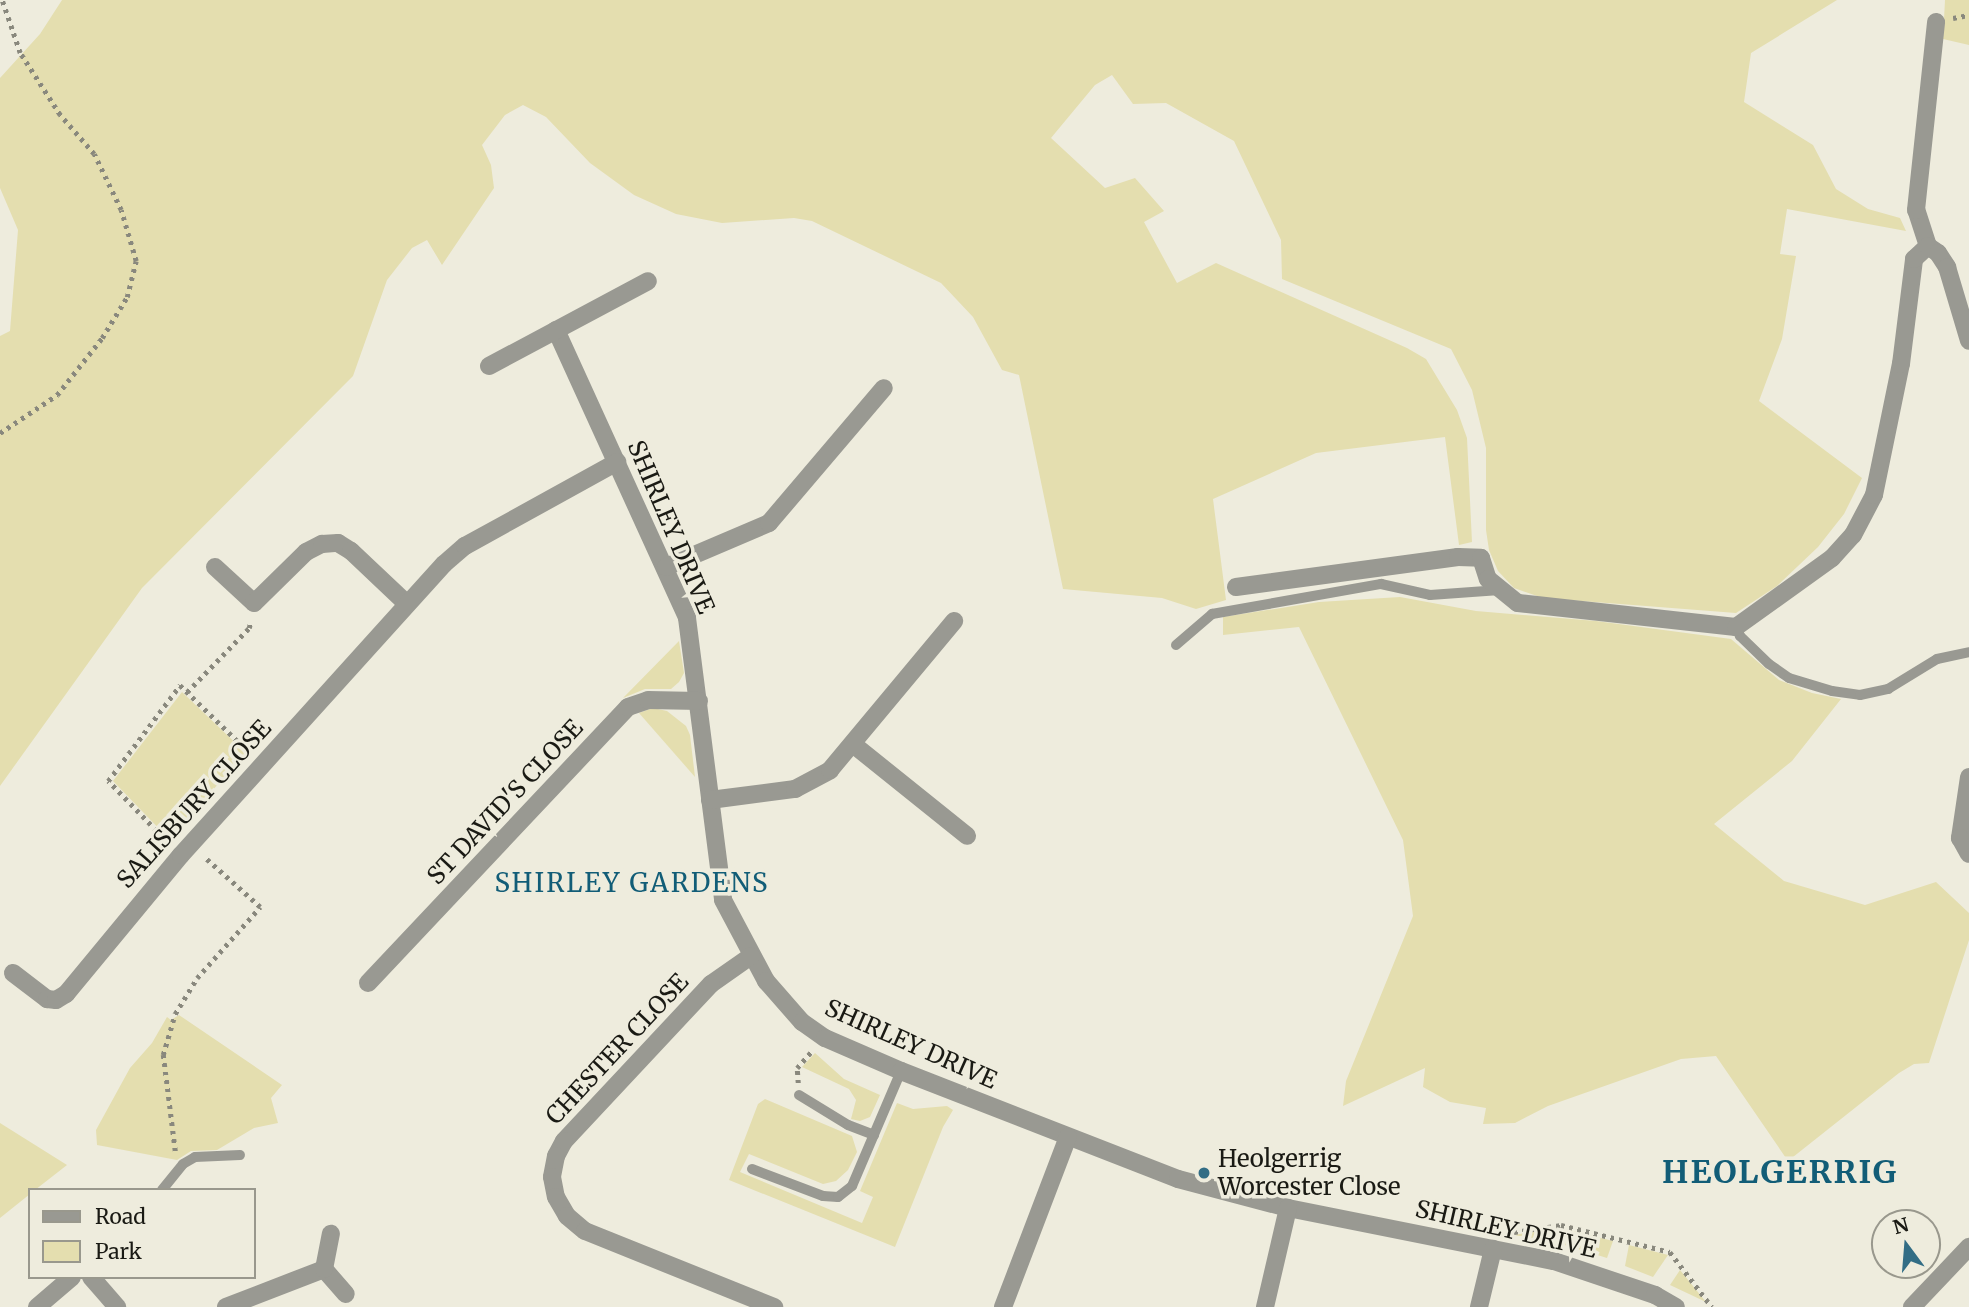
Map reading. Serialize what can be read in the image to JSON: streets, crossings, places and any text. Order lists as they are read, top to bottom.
{
  "streets": {
    "street": [
      "SHIRLEY DRIVE",
      "ST DAVID'S CLOSE",
      "SALISBURY CLOSE",
      "CHESTER CLOSE"
    ]
  },
  "crossings": [
    ["SHIRLEY DRIVE", "ST DAVID'S CLOSE"],
    ["SHIRLEY DRIVE", "SALISBURY CLOSE"],
    ["SHIRLEY DRIVE", "CHESTER CLOSE"]
  ],
  "districts": ["SHIRLEY GARDENS", "HEOLGERRIG"],
  "places": ["Heolgerrig Worcester Close"],
  "legend": ["Road", "Park"],
  "north": "top"
}
